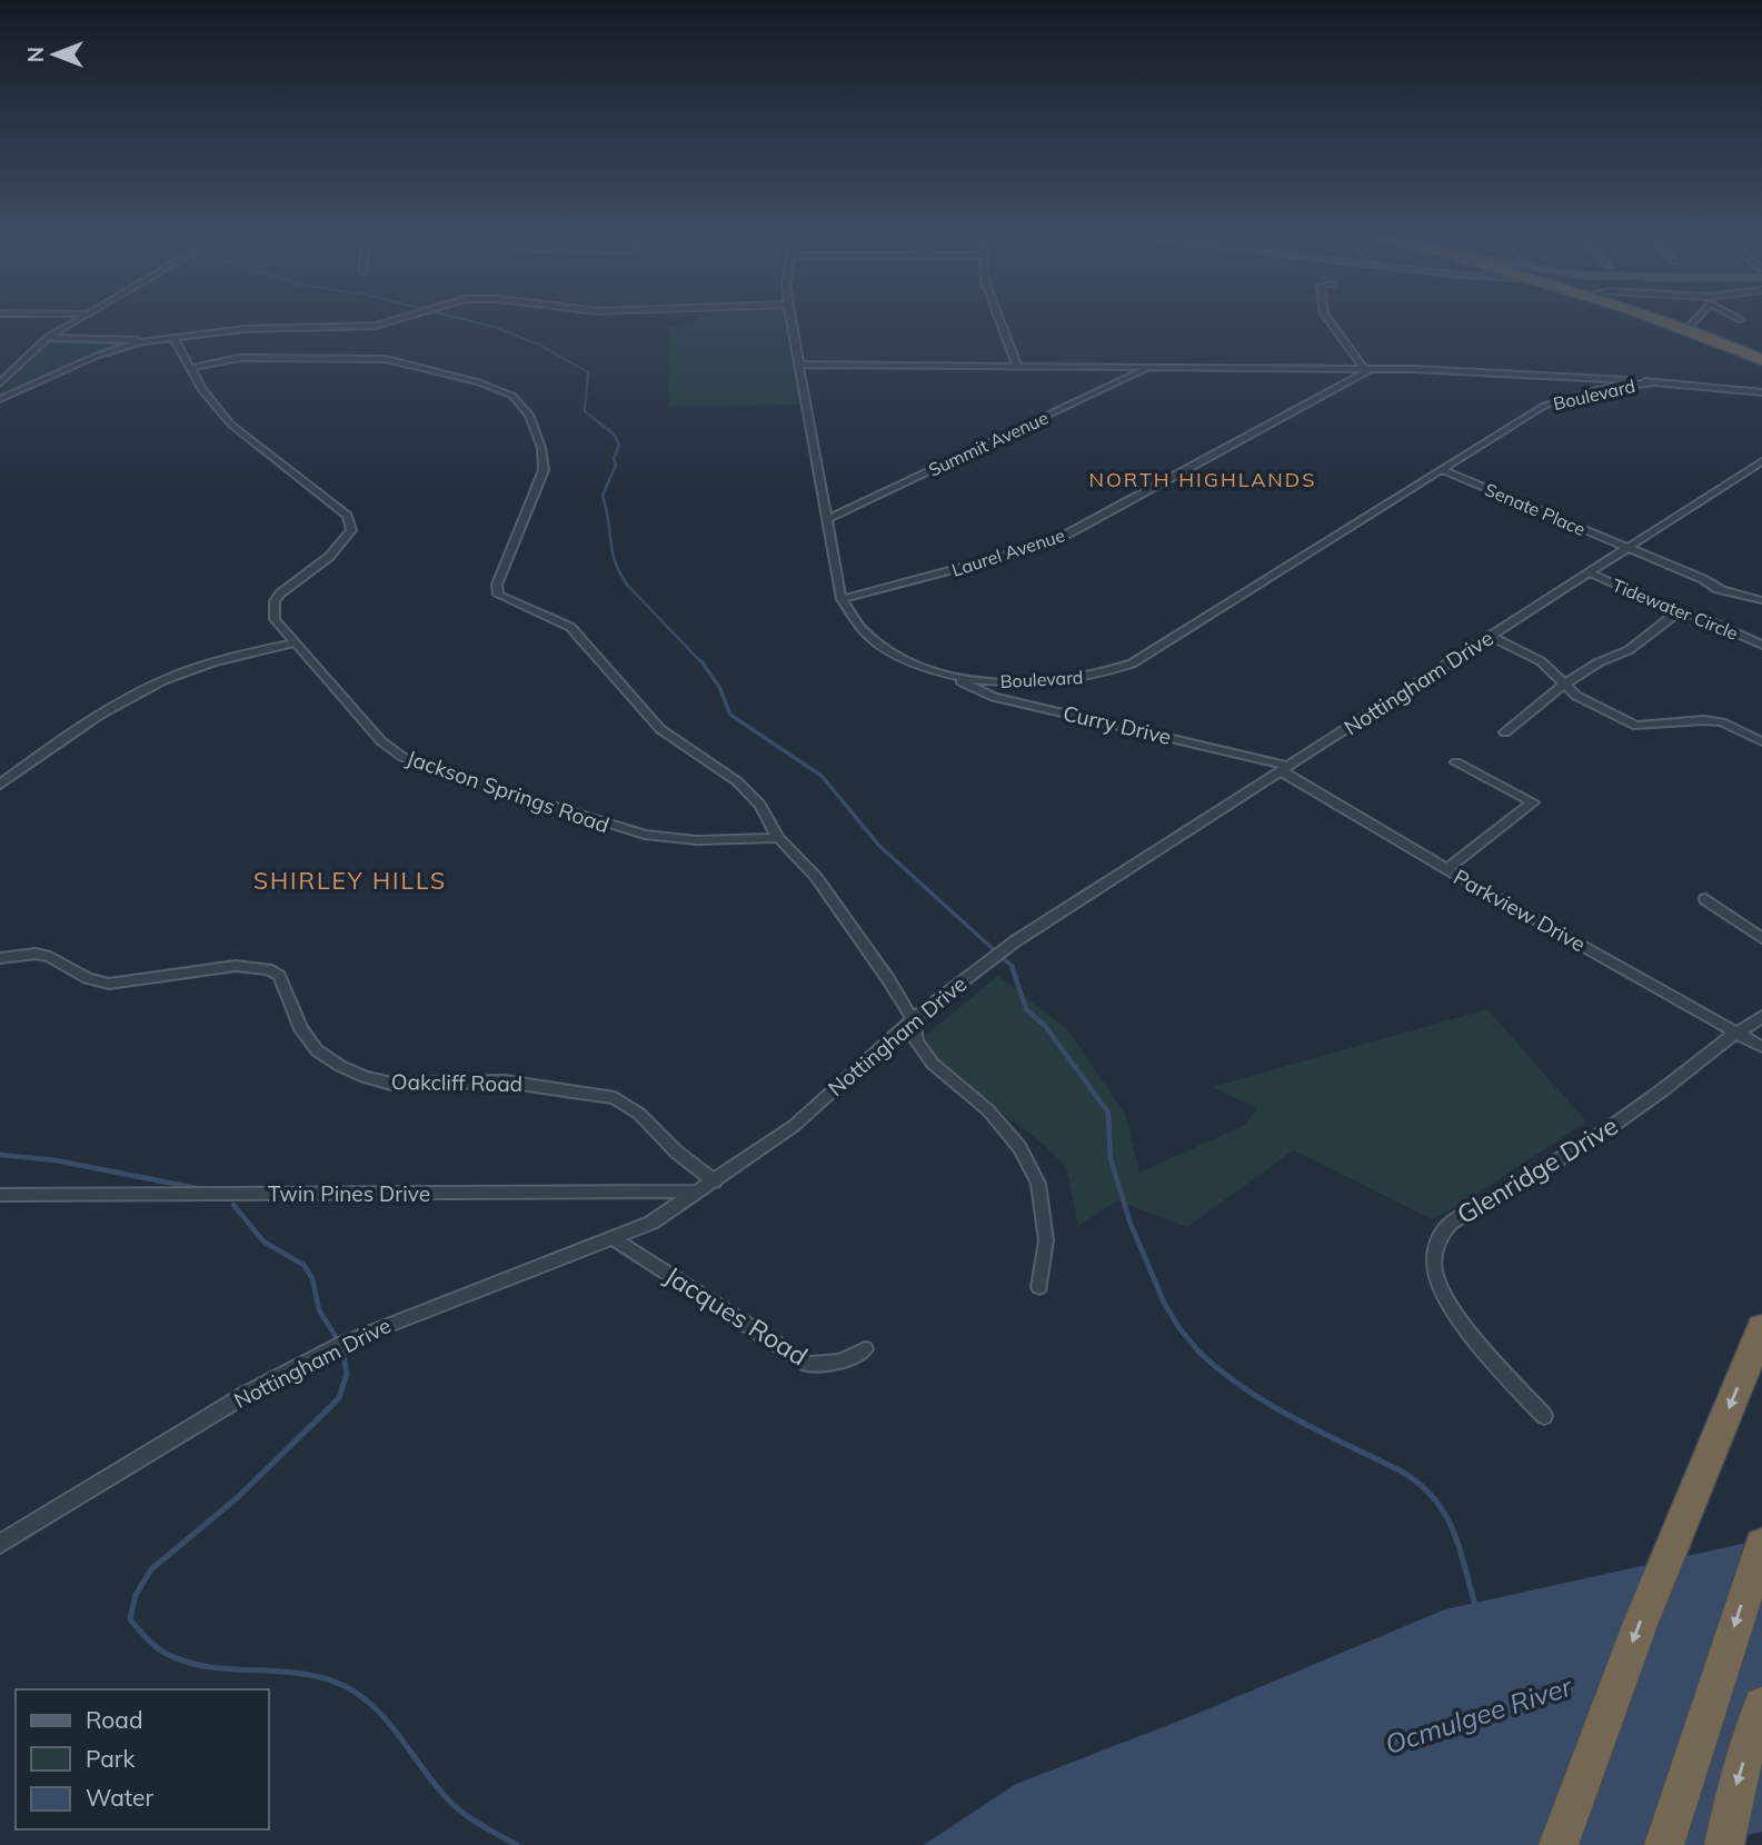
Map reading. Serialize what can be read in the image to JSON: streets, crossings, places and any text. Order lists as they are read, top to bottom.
{
  "streets": {
    "street": [
      "Boulevard",
      "Summit Avenue",
      "Senate Place",
      "Laurel Avenue",
      "Tidewater Circle",
      "Nottingham Drive",
      "Curry Drive",
      "Jackson Springs Road",
      "Parkview Drive",
      "Oakcliff Road",
      "Glenridge Drive",
      "Twin Pines Drive",
      "Jacques Road"
    ]
  },
  "crossings": [
    ["Boulevard", "Summit Avenue"],
    ["Boulevard", "Senate Place"],
    ["Boulevard", "Laurel Avenue"],
    ["Boulevard", "Curry Drive"],
    ["Senate Place", "Nottingham Drive"],
    ["Tidewater Circle", "Nottingham Drive"],
    ["Nottingham Drive", "Curry Drive"],
    ["Nottingham Drive", "Parkview Drive"],
    ["Nottingham Drive", "Oakcliff Road"],
    ["Nottingham Drive", "Twin Pines Drive"],
    ["Nottingham Drive", "Jacques Road"],
    ["Curry Drive", "Parkview Drive"],
    ["Parkview Drive", "Glenridge Drive"]
  ],
  "districts": ["NORTH HIGHLANDS", "SHIRLEY HILLS"],
  "water": ["Ocmulgee River"],
  "legend": ["Road", "Park", "Water"],
  "north": "left"
}
